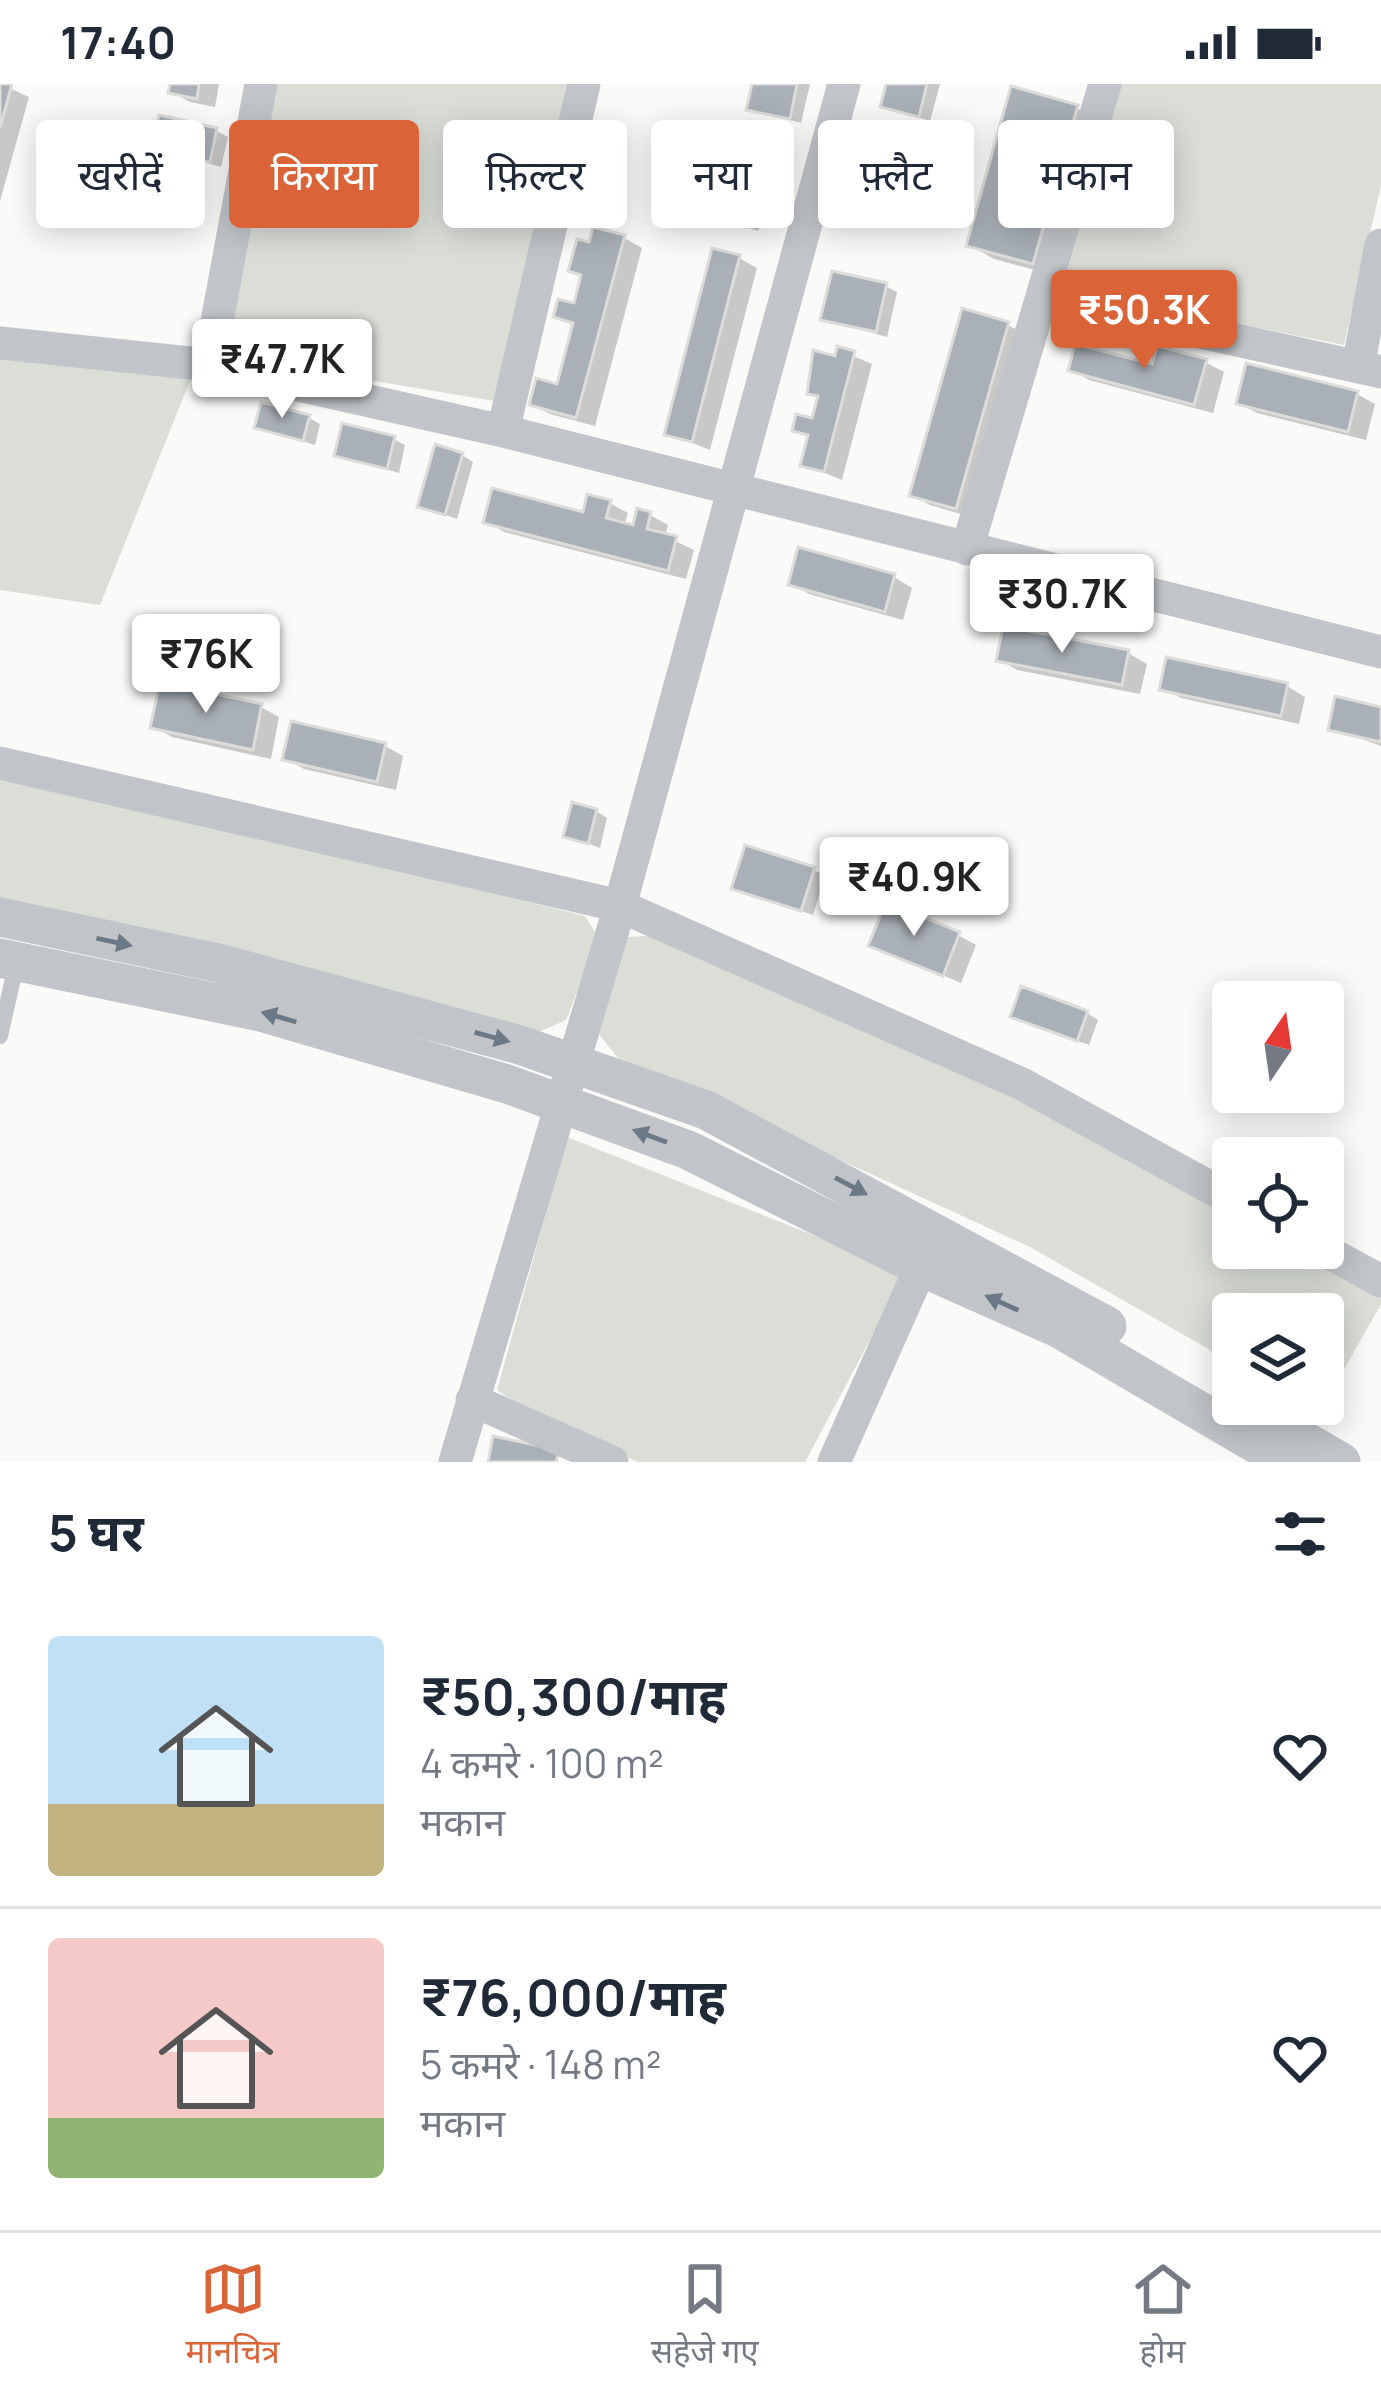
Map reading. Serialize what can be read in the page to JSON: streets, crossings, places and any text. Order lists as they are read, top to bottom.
{
  "north": "top",
  "page": {
    "status": "17:40",
    "chip": [
      "खरीदें",
      "किराया",
      "फ़िल्टर",
      "नया",
      "फ़्लैट",
      "मकान"
    ],
    "price": [
      "₹50.3K",
      "₹47.7K",
      "₹30.7K",
      "₹76K",
      "₹40.9K"
    ],
    "heading": "5 घर",
    "list": [
      {
        "name": "₹50,300/माह",
        "note": "4 कमरे · 100 m² · मकान"
      },
      {
        "name": "₹76,000/माह",
        "note": "5 कमरे · 148 m² · मकान"
      }
    ],
    "tabs": ["मानचित्र", "सहेजे गए", "होम"]
  }
}
